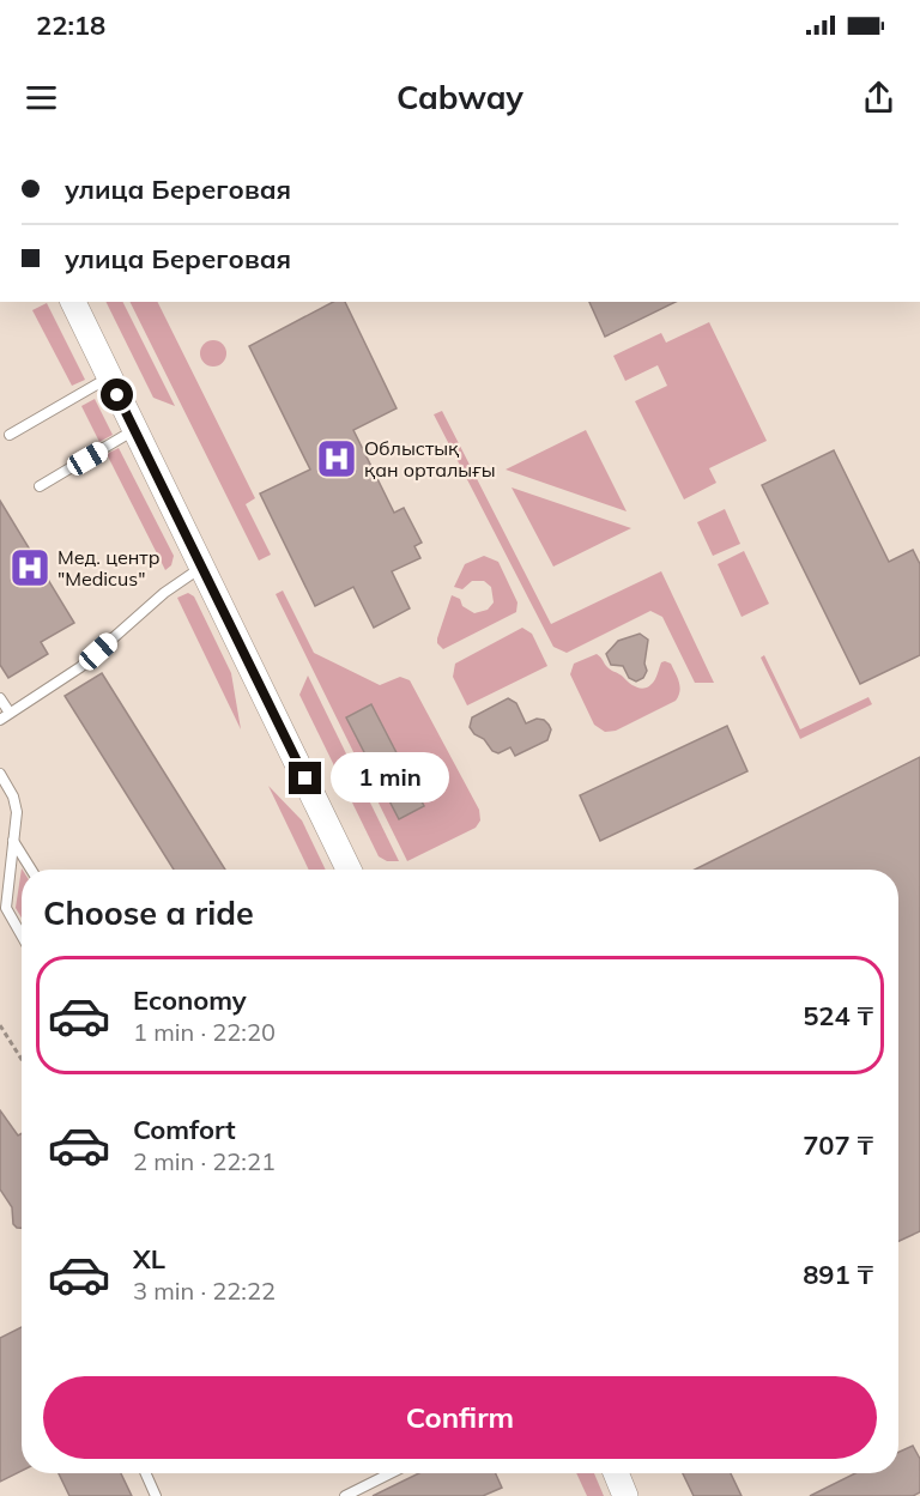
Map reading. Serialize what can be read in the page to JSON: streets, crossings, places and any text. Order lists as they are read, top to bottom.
{
  "places": {
    "hospital": ["Облыстық қан орталығы", "Мед. центр \"Medicus\""]
  },
  "page": {
    "status": "22:18",
    "header": "Cabway",
    "banner": ["улица Береговая", "улица Береговая"],
    "bubble": "1 min",
    "heading": "Choose a ride",
    "list": [
      {
        "name": "Economy",
        "note": "1 min · 22:20",
        "value": "524 ₸"
      },
      {
        "name": "Comfort",
        "note": "2 min · 22:21",
        "value": "707 ₸"
      },
      {
        "name": "XL",
        "note": "3 min · 22:22",
        "value": "891 ₸"
      }
    ],
    "buttons": "Confirm"
  }
}
